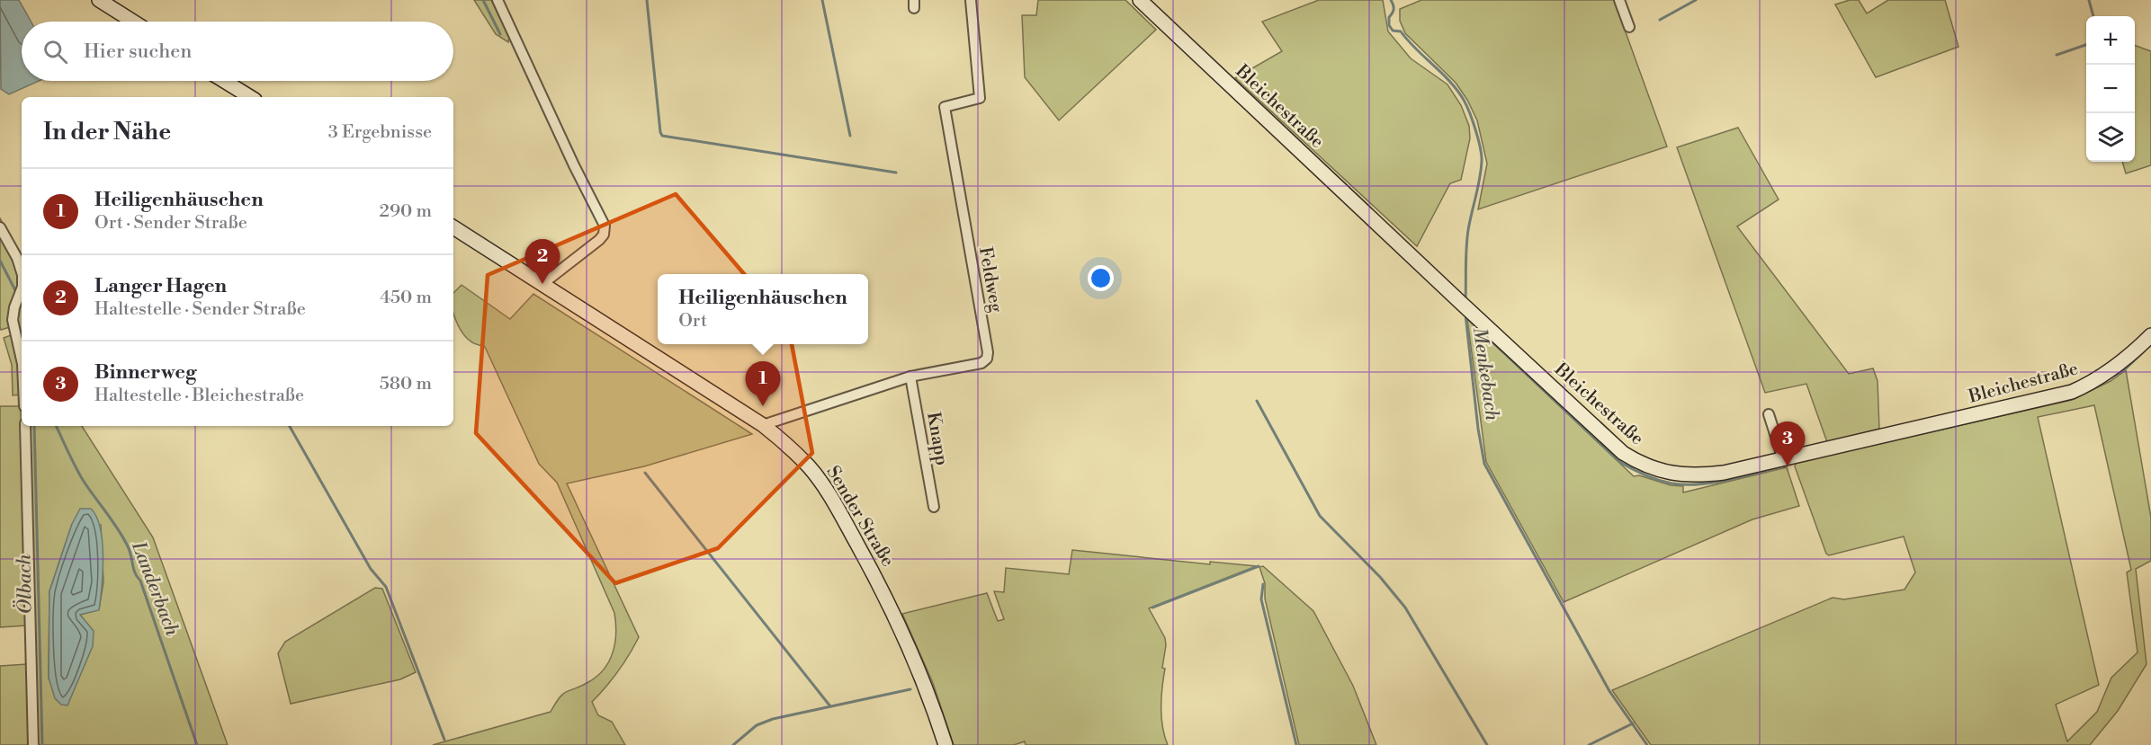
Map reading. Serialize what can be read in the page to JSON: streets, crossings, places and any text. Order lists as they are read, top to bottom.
{
  "streets": {
    "street": [
      "Bleichestraße",
      "Feldweg",
      "Knapp",
      "Sender Straße"
    ]
  },
  "crossings": [
    ["Feldweg", "Knapp"],
    ["Feldweg", "Sender Straße"]
  ],
  "water": ["Menkebach", "Ölbach", "Landerbach"],
  "page": {
    "map_buttons": ["+", "−"],
    "search": "Hier suchen",
    "heading": ["In der Nähe", "3 Ergebnisse"],
    "list": [
      {
        "mark": "1",
        "name": "Heiligenhäuschen",
        "note": "Ort · Sender Straße",
        "value": "290 m"
      },
      {
        "mark": "2",
        "name": "Langer Hagen",
        "note": "Haltestelle · Sender Straße",
        "value": "450 m"
      },
      {
        "mark": "3",
        "name": "Binnerweg",
        "note": "Haltestelle · Bleichestraße",
        "value": "580 m"
      }
    ],
    "pins": ["2", "1", "3"],
    "popup": ["Heiligenhäuschen", "Ort"]
  }
}
